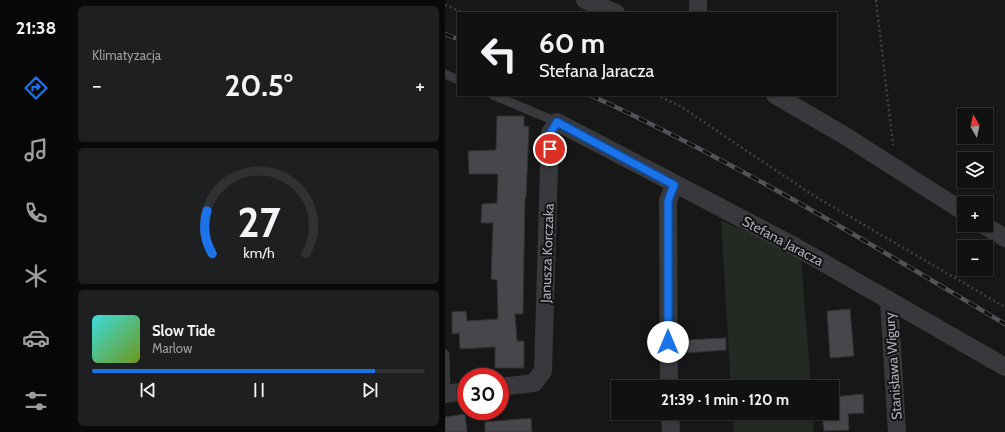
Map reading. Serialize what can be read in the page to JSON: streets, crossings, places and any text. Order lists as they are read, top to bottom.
{
  "streets": {
    "street": ["Stefana Jaracza", "Janusza Korczaka", "Stanisława Wigury"]
  },
  "crossings": [
    ["Stefana Jaracza", "Janusza Korczaka"],
    ["Stefana Jaracza", "Stanisława Wigury"]
  ],
  "north": "top",
  "page": {
    "tabs": "21:38",
    "tile": "Klimatyzacja",
    "turn": ["60 m", "Stefana Jaracza"],
    "heat": ["−", "20.5°", "+"],
    "map_buttons": ["+", "−"],
    "song": ["Slow Tide", "Marlow"],
    "limit": "30",
    "trip": "21:39 · 1 min · 120 m",
    "gauge": ["27", "km/h"]
  }
}
